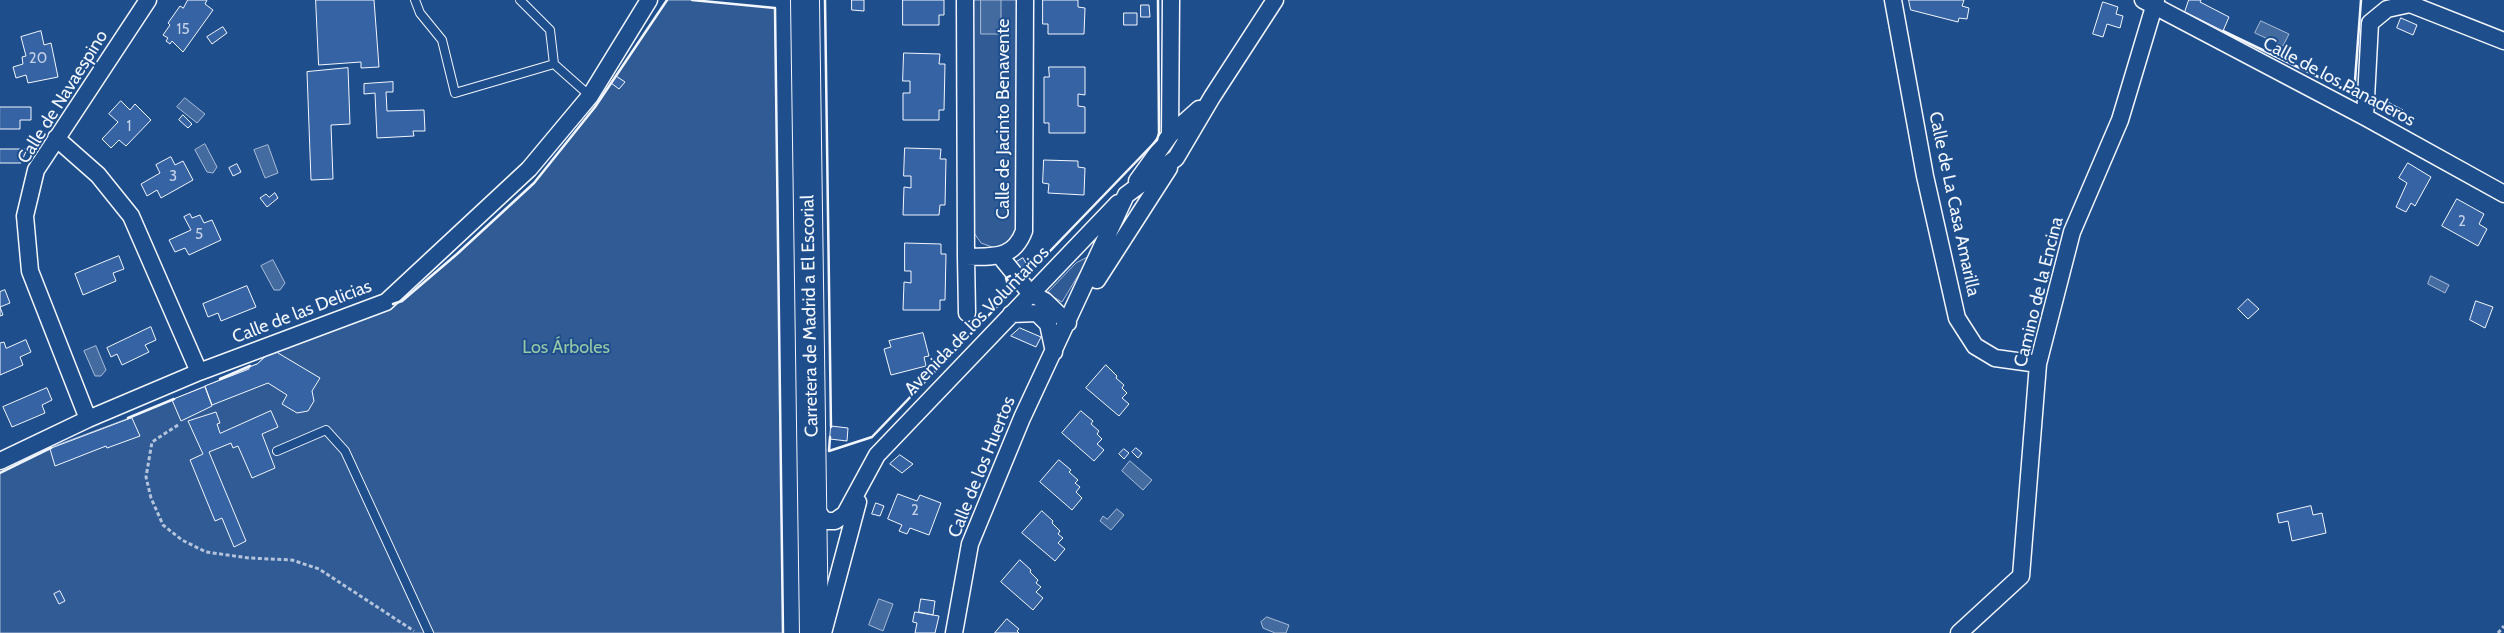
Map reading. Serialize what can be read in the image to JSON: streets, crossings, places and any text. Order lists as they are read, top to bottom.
{
  "streets": {
    "highway": ["Carretera de Madrid a El Escorial"],
    "street": [
      "Calle de los Panaderos",
      "Calle de Navaespino",
      "Calle de Jacinto Benavente",
      "Calle de La Casa Amarilla",
      "Camino de la Encina",
      "Calle de las Delicias",
      "Avenida de los Voluntarios",
      "Calle de los Huertos"
    ]
  },
  "crossings": [
    ["Calle de los Panaderos", "Camino de la Encina"],
    ["Calle de Navaespino", "Calle de las Delicias"],
    ["Calle de La Casa Amarilla", "Camino de la Encina"],
    ["Carretera de Madrid a El Escorial", "Avenida de los Voluntarios"],
    ["Avenida de los Voluntarios", "Calle de los Huertos"]
  ],
  "parks": ["Los Árboles"],
  "house_numbers": [
    "15",
    "20",
    "1",
    "3",
    "2",
    "5",
    "2"
  ]
}
